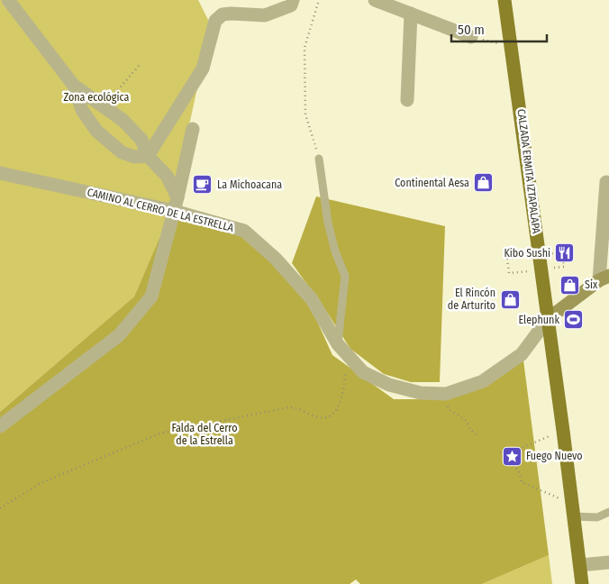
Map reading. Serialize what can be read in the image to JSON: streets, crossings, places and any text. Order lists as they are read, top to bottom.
{
  "streets": {
    "main road": ["CALZADA ERMITA IZTAPALAPA"],
    "street": ["CAMINO AL CERRO DE LA ESTRELLA"]
  },
  "crossings": [
    ["CALZADA ERMITA IZTAPALAPA", "CAMINO AL CERRO DE LA ESTRELLA"]
  ],
  "parks": ["Zona ecológica", "Falda del Cerro de la Estrella"],
  "places": {
    "shop": ["Continental Aesa", "Six", "El Rincón de Arturito"],
    "cafe": ["La Michoacana"],
    "restaurant": ["Kibo Sushi"],
    "sports": ["Elephunk"],
    "place": ["Fuego Nuevo"]
  },
  "scale_bar": "50 m"
}
